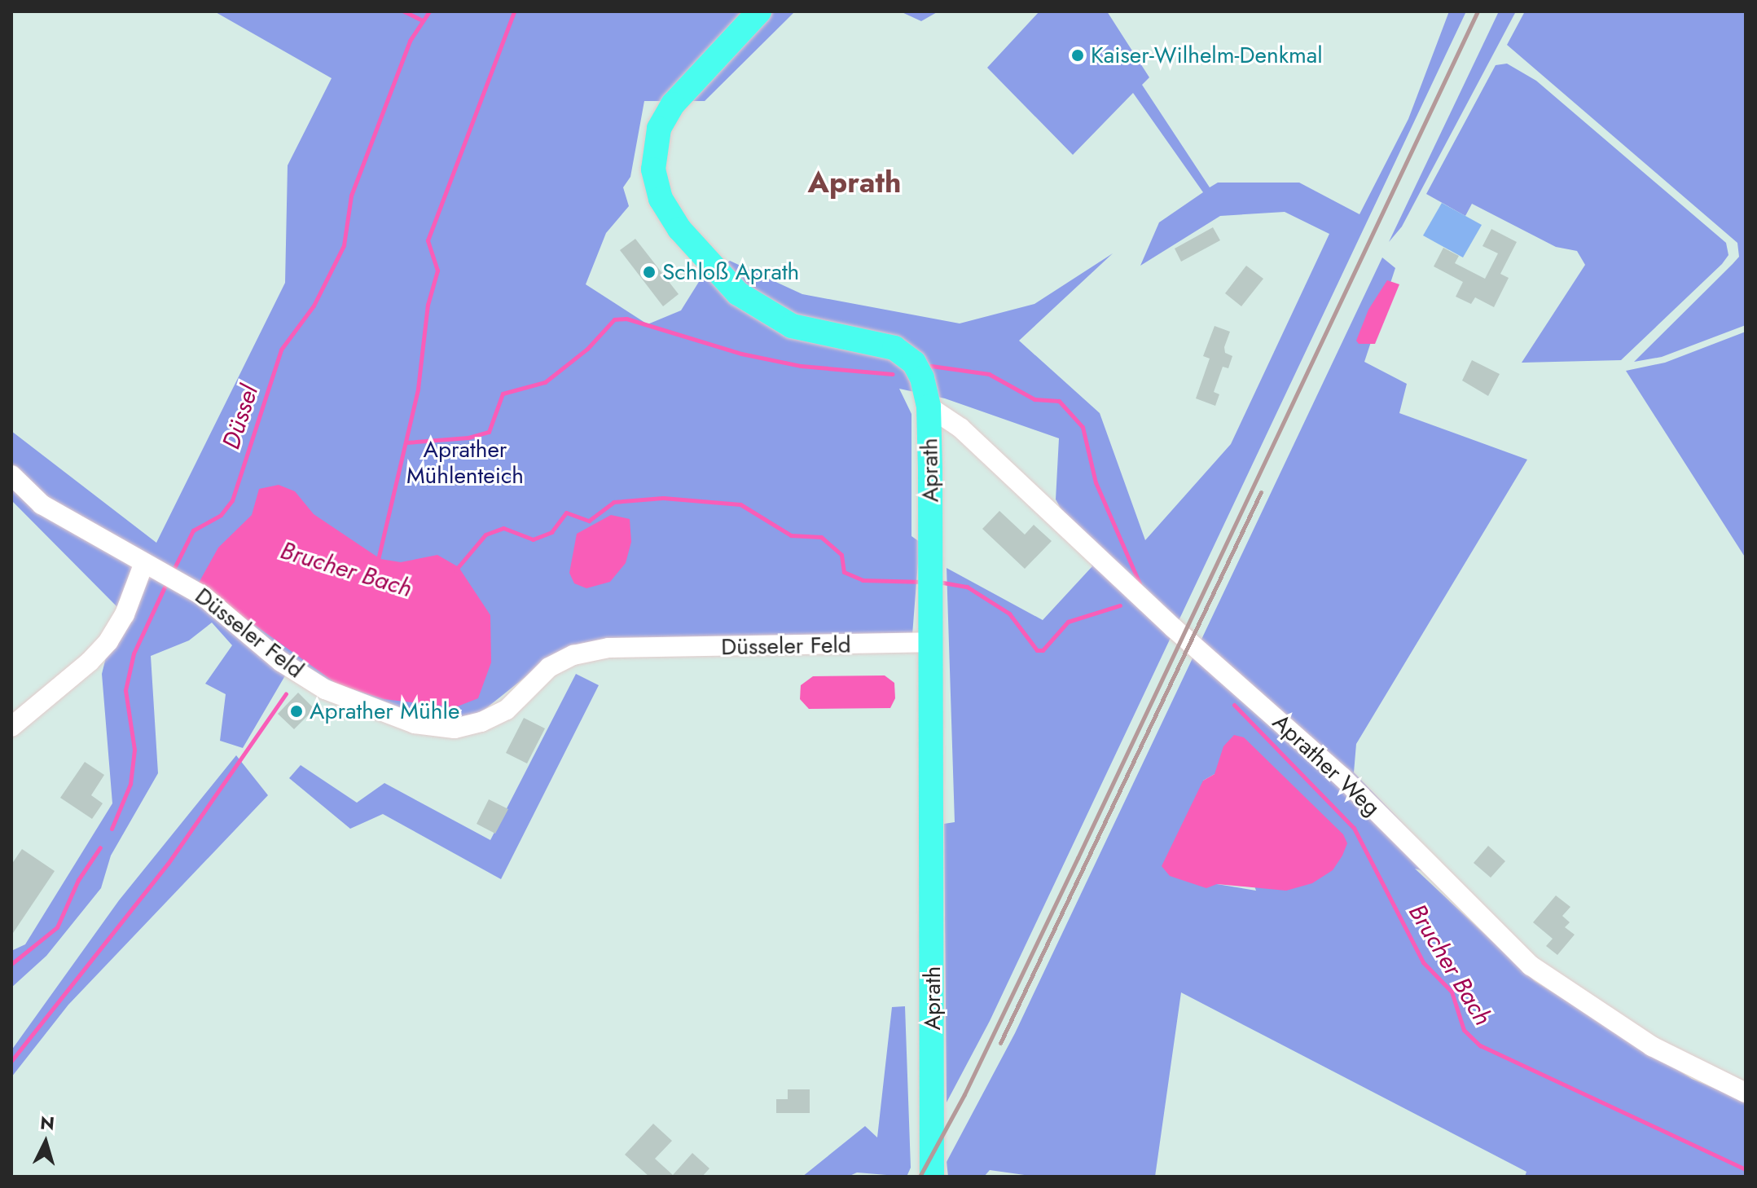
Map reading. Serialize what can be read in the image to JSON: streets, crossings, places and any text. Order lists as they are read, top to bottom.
{
  "streets": {
    "main road": ["Aprath"],
    "street": ["Düsseler Feld", "Aprather Weg"]
  },
  "crossings": [
    ["Aprath", "Düsseler Feld"],
    ["Aprath", "Aprather Weg"]
  ],
  "districts": ["Aprath"],
  "water": ["Düssel", "Brucher Bach"],
  "parks": ["Aprather Mühlenteich"],
  "places": ["Kaiser-Wilhelm-Denkmal", "Schloß Aprath", "Aprather Mühle"],
  "north": "top"
}
